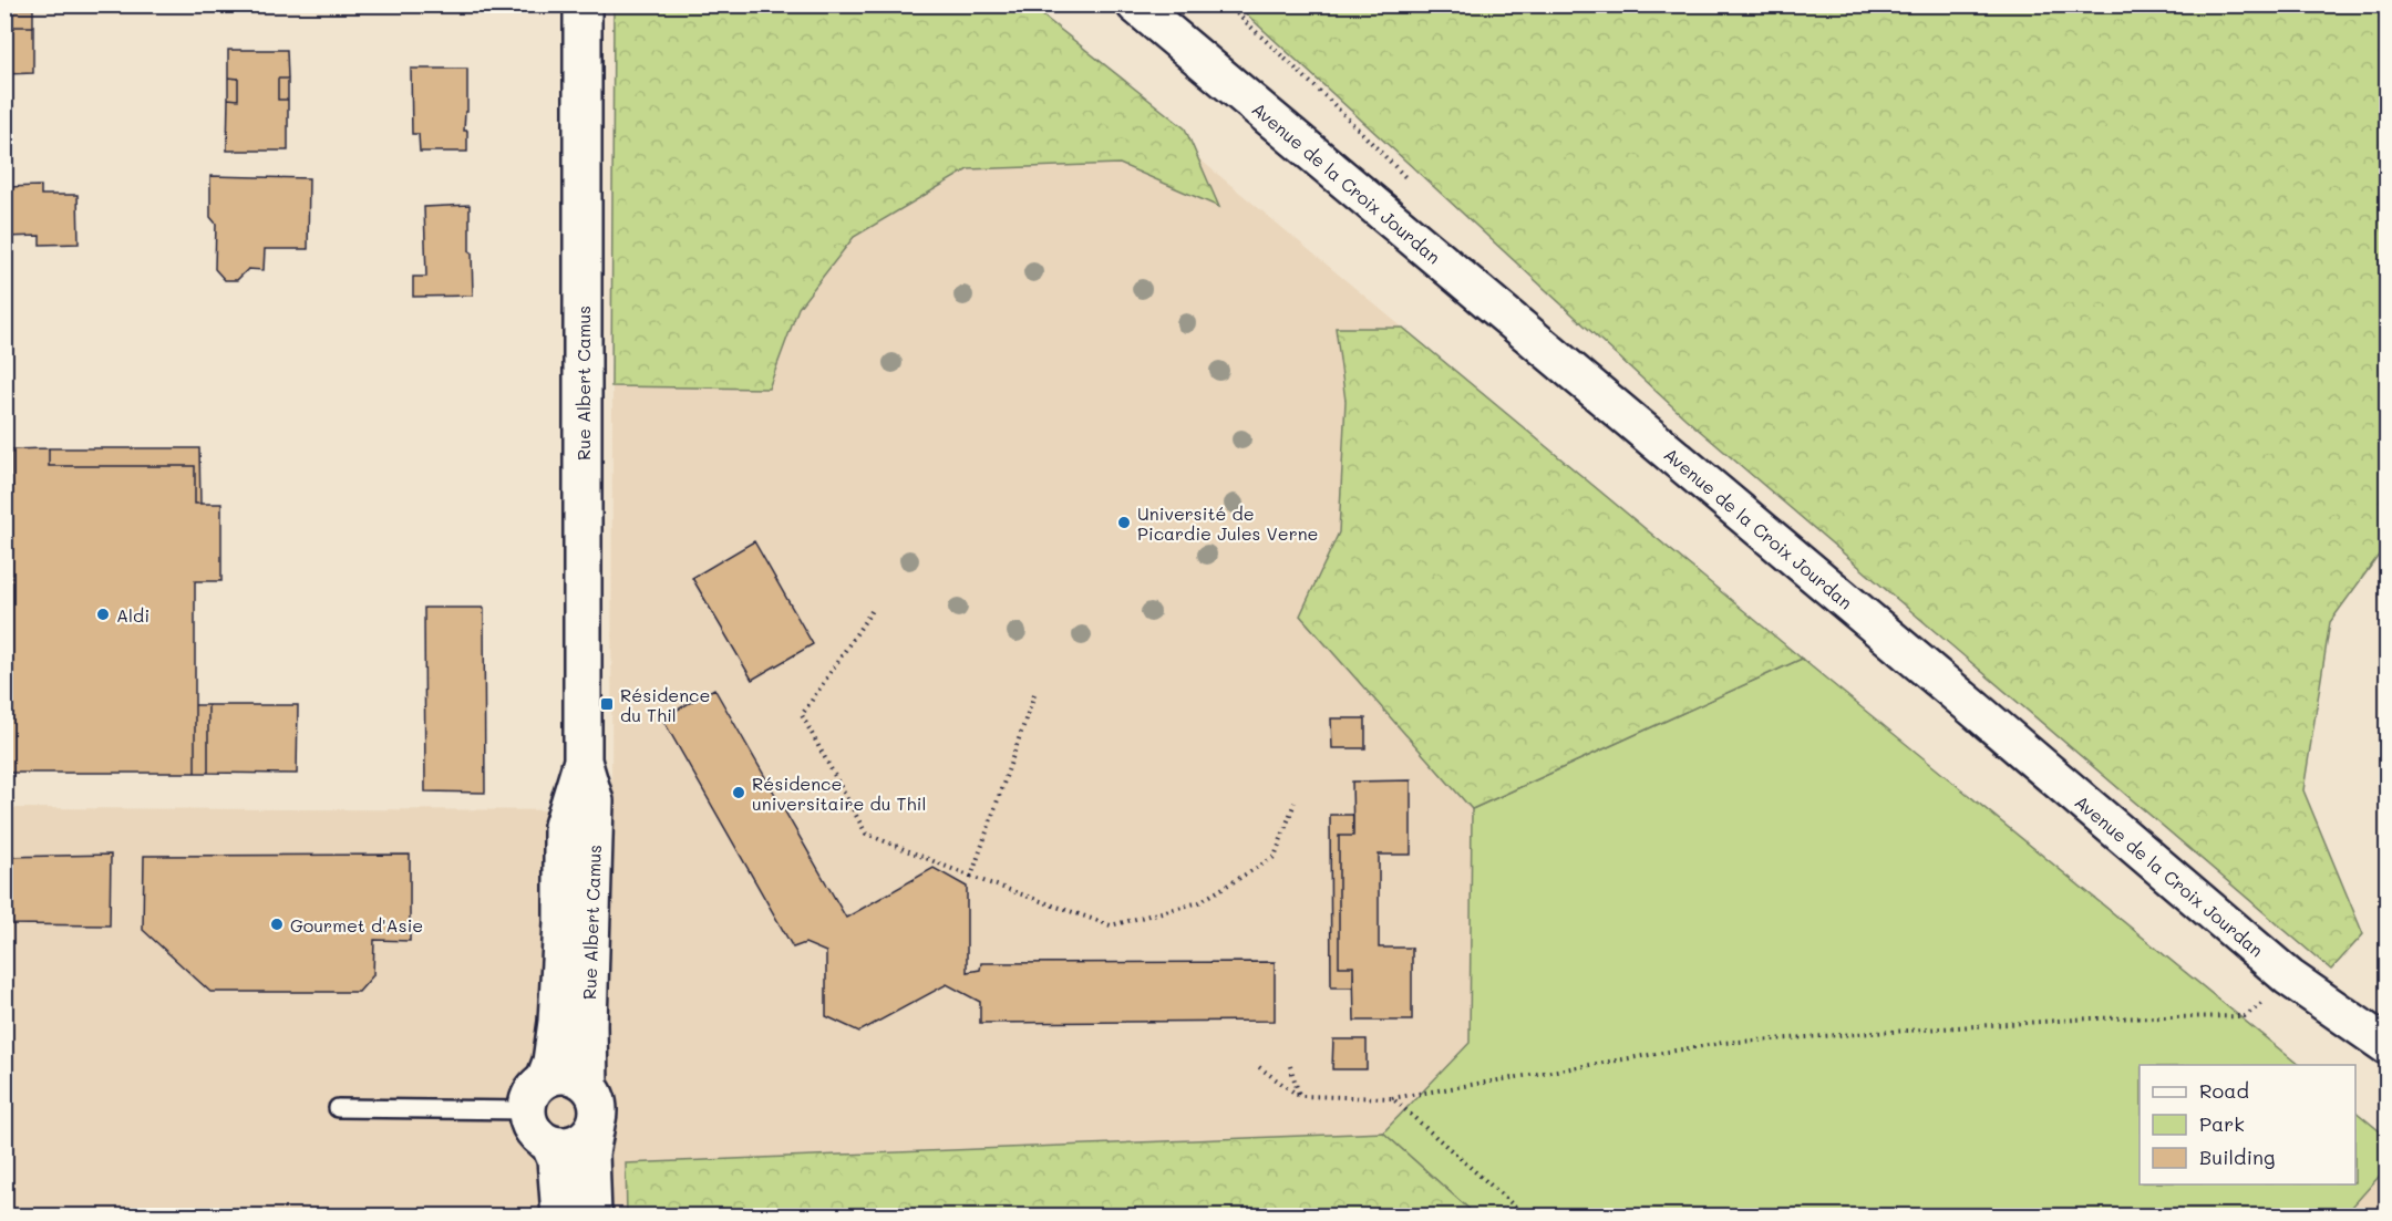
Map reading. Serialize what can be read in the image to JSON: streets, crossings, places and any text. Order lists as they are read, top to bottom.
{
  "streets": {
    "street": ["Avenue de la Croix Jourdan", "Rue Albert Camus"]
  },
  "places": {
    "other": [
      "Université de Picardie Jules Verne",
      "Aldi",
      "Résidence universitaire du Thil",
      "Gourmet d'Asie"
    ],
    "transit": ["Résidence du Thil"]
  },
  "legend": ["Road", "Park", "Building"]
}
